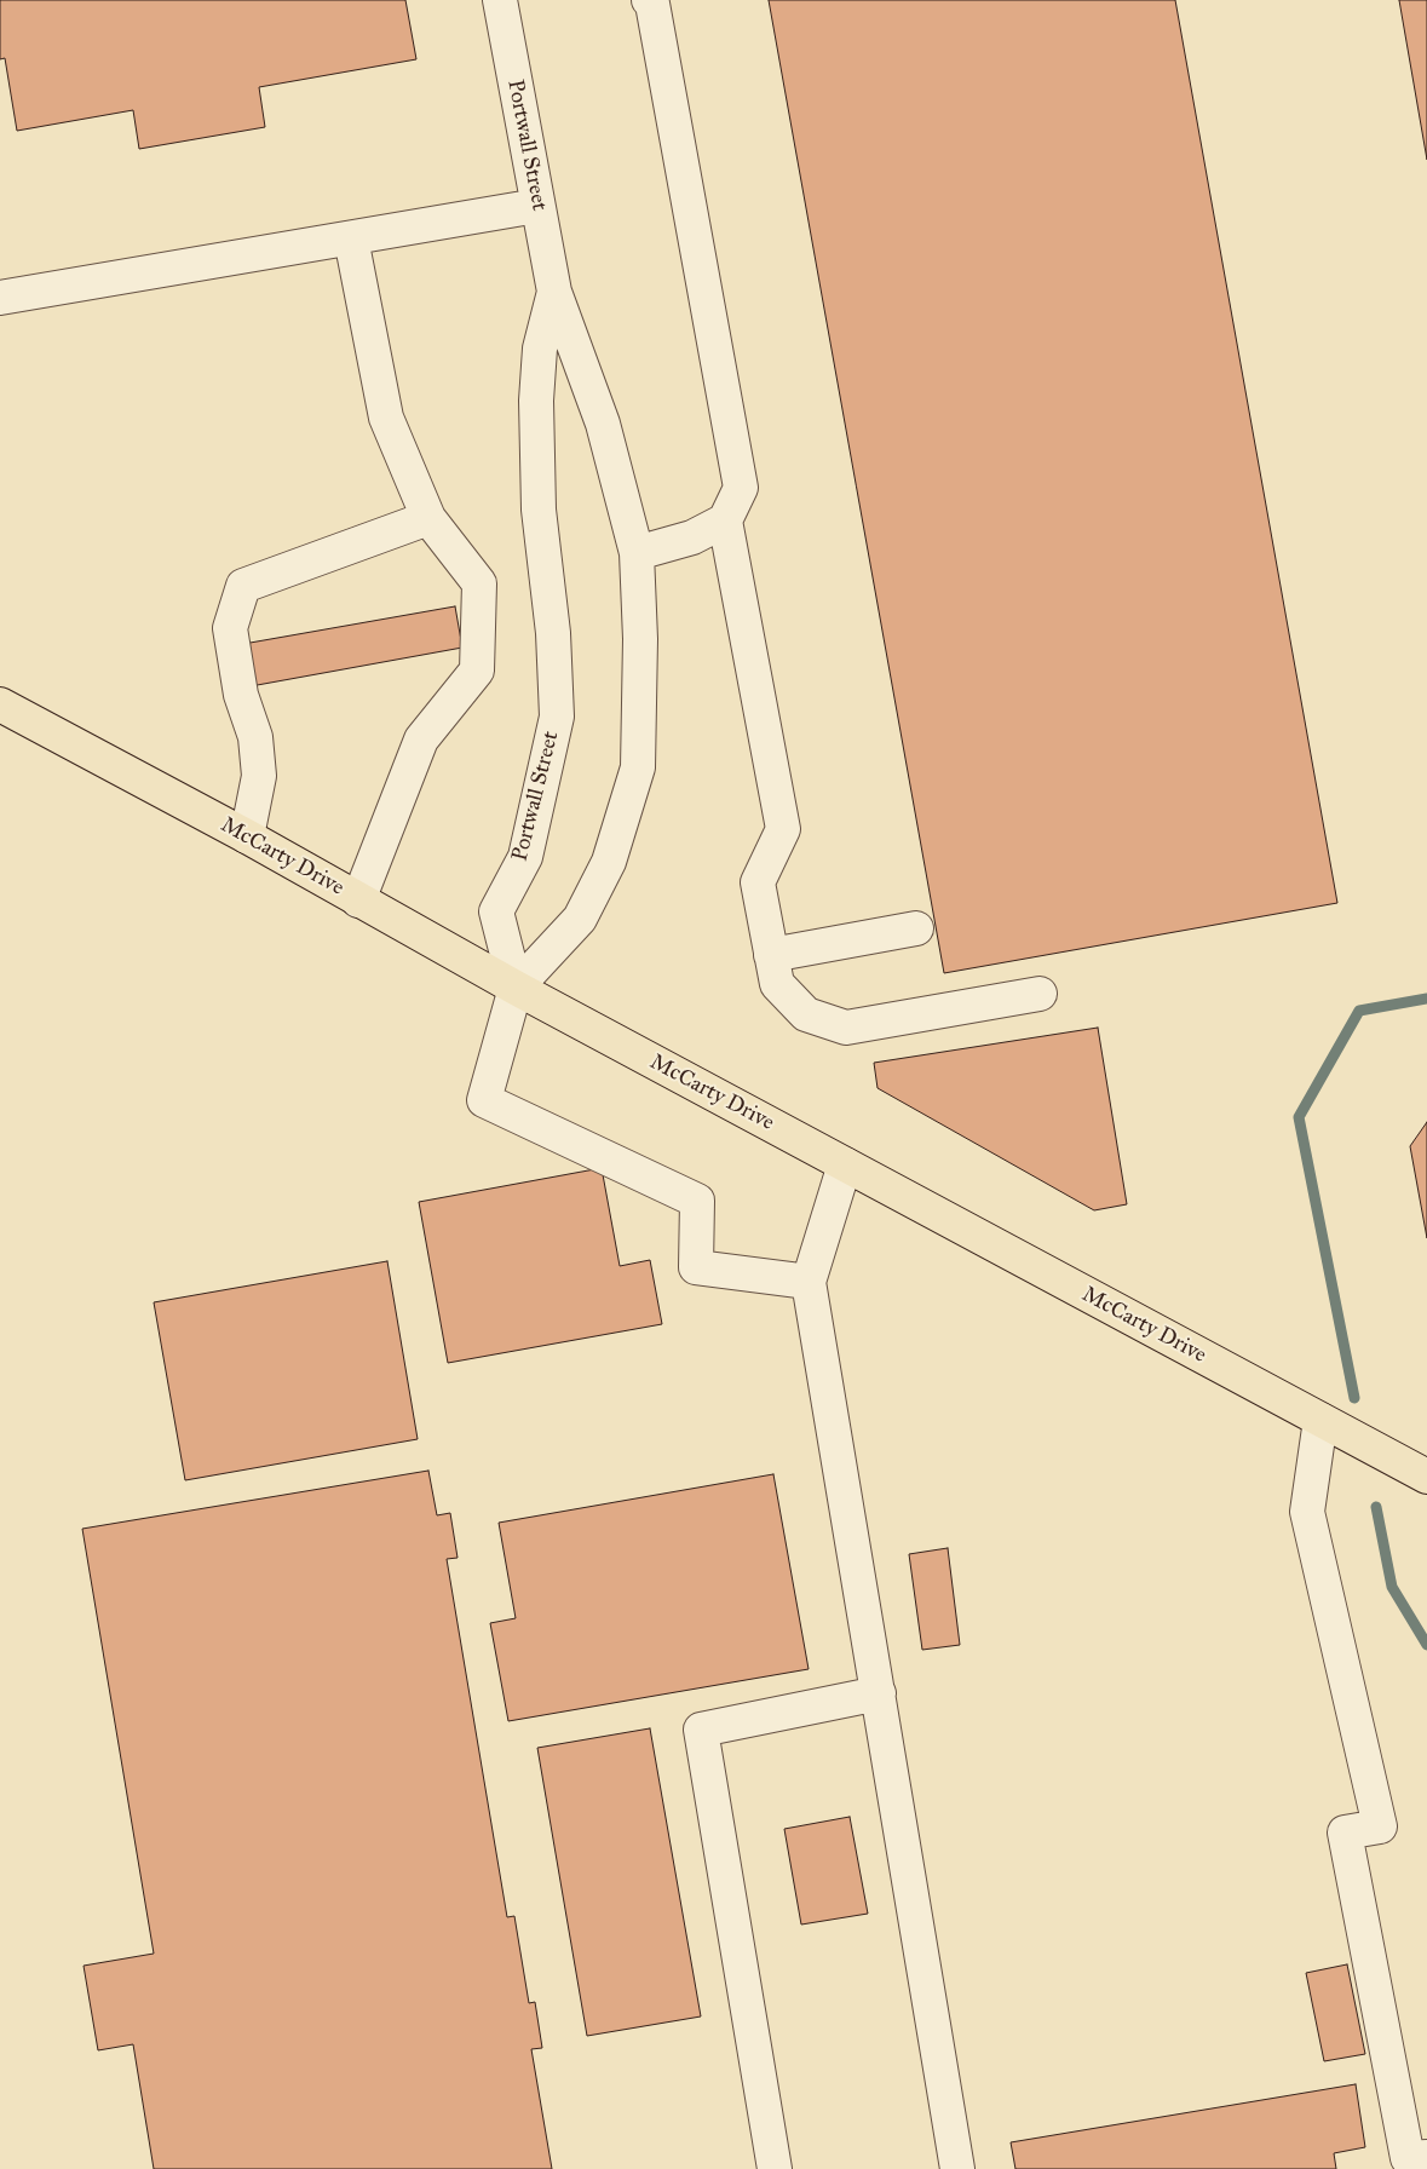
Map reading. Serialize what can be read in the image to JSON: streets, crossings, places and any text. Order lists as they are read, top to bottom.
{
  "streets": {
    "main road": ["McCarty Drive"],
    "street": ["Portwall Street"]
  },
  "crossings": [
    ["Portwall Street", "McCarty Drive"]
  ]
}
